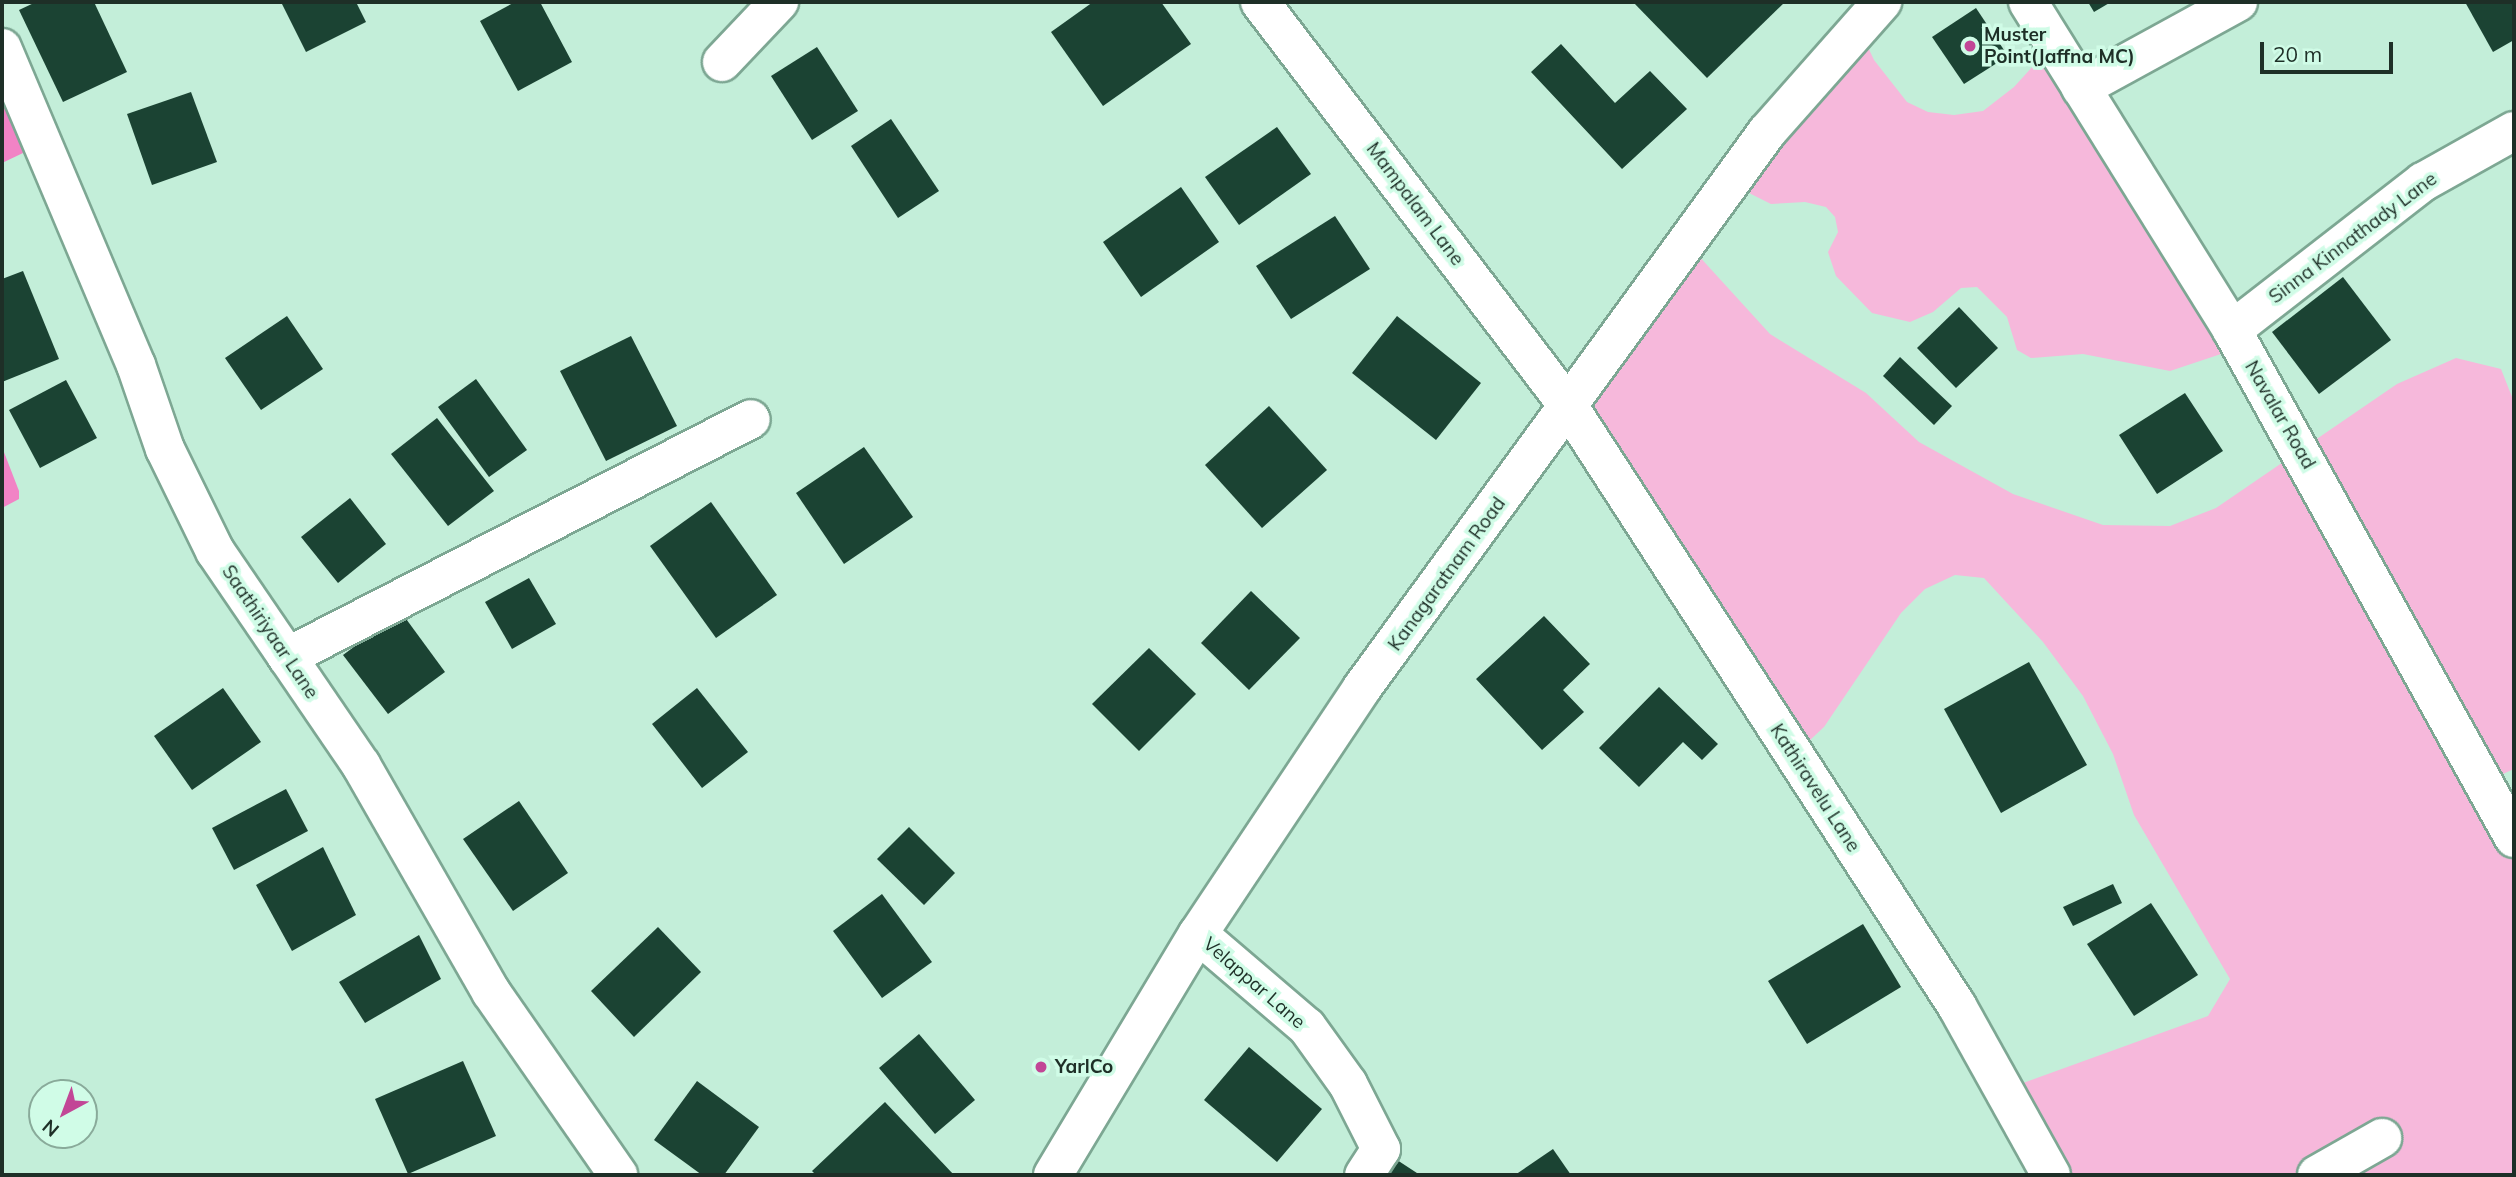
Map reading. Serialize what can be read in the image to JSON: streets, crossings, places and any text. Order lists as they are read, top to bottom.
{
  "streets": {
    "street": [
      "Mampalam Lane",
      "Sinna Kinnathady Lane",
      "Navalar Road",
      "Kanagaratnam Road",
      "Saathiriyaar Lane",
      "Kathiravelu Lane",
      "Velappar Lane"
    ]
  },
  "crossings": [
    ["Mampalam Lane", "Kanagaratnam Road"],
    ["Mampalam Lane", "Kathiravelu Lane"],
    ["Sinna Kinnathady Lane", "Navalar Road"],
    ["Kanagaratnam Road", "Kathiravelu Lane"],
    ["Kanagaratnam Road", "Velappar Lane"]
  ],
  "places": ["Muster Point(Jaffna MC)", "YarlCo"],
  "scale_bar": "20 m",
  "north": "bottom left"
}
